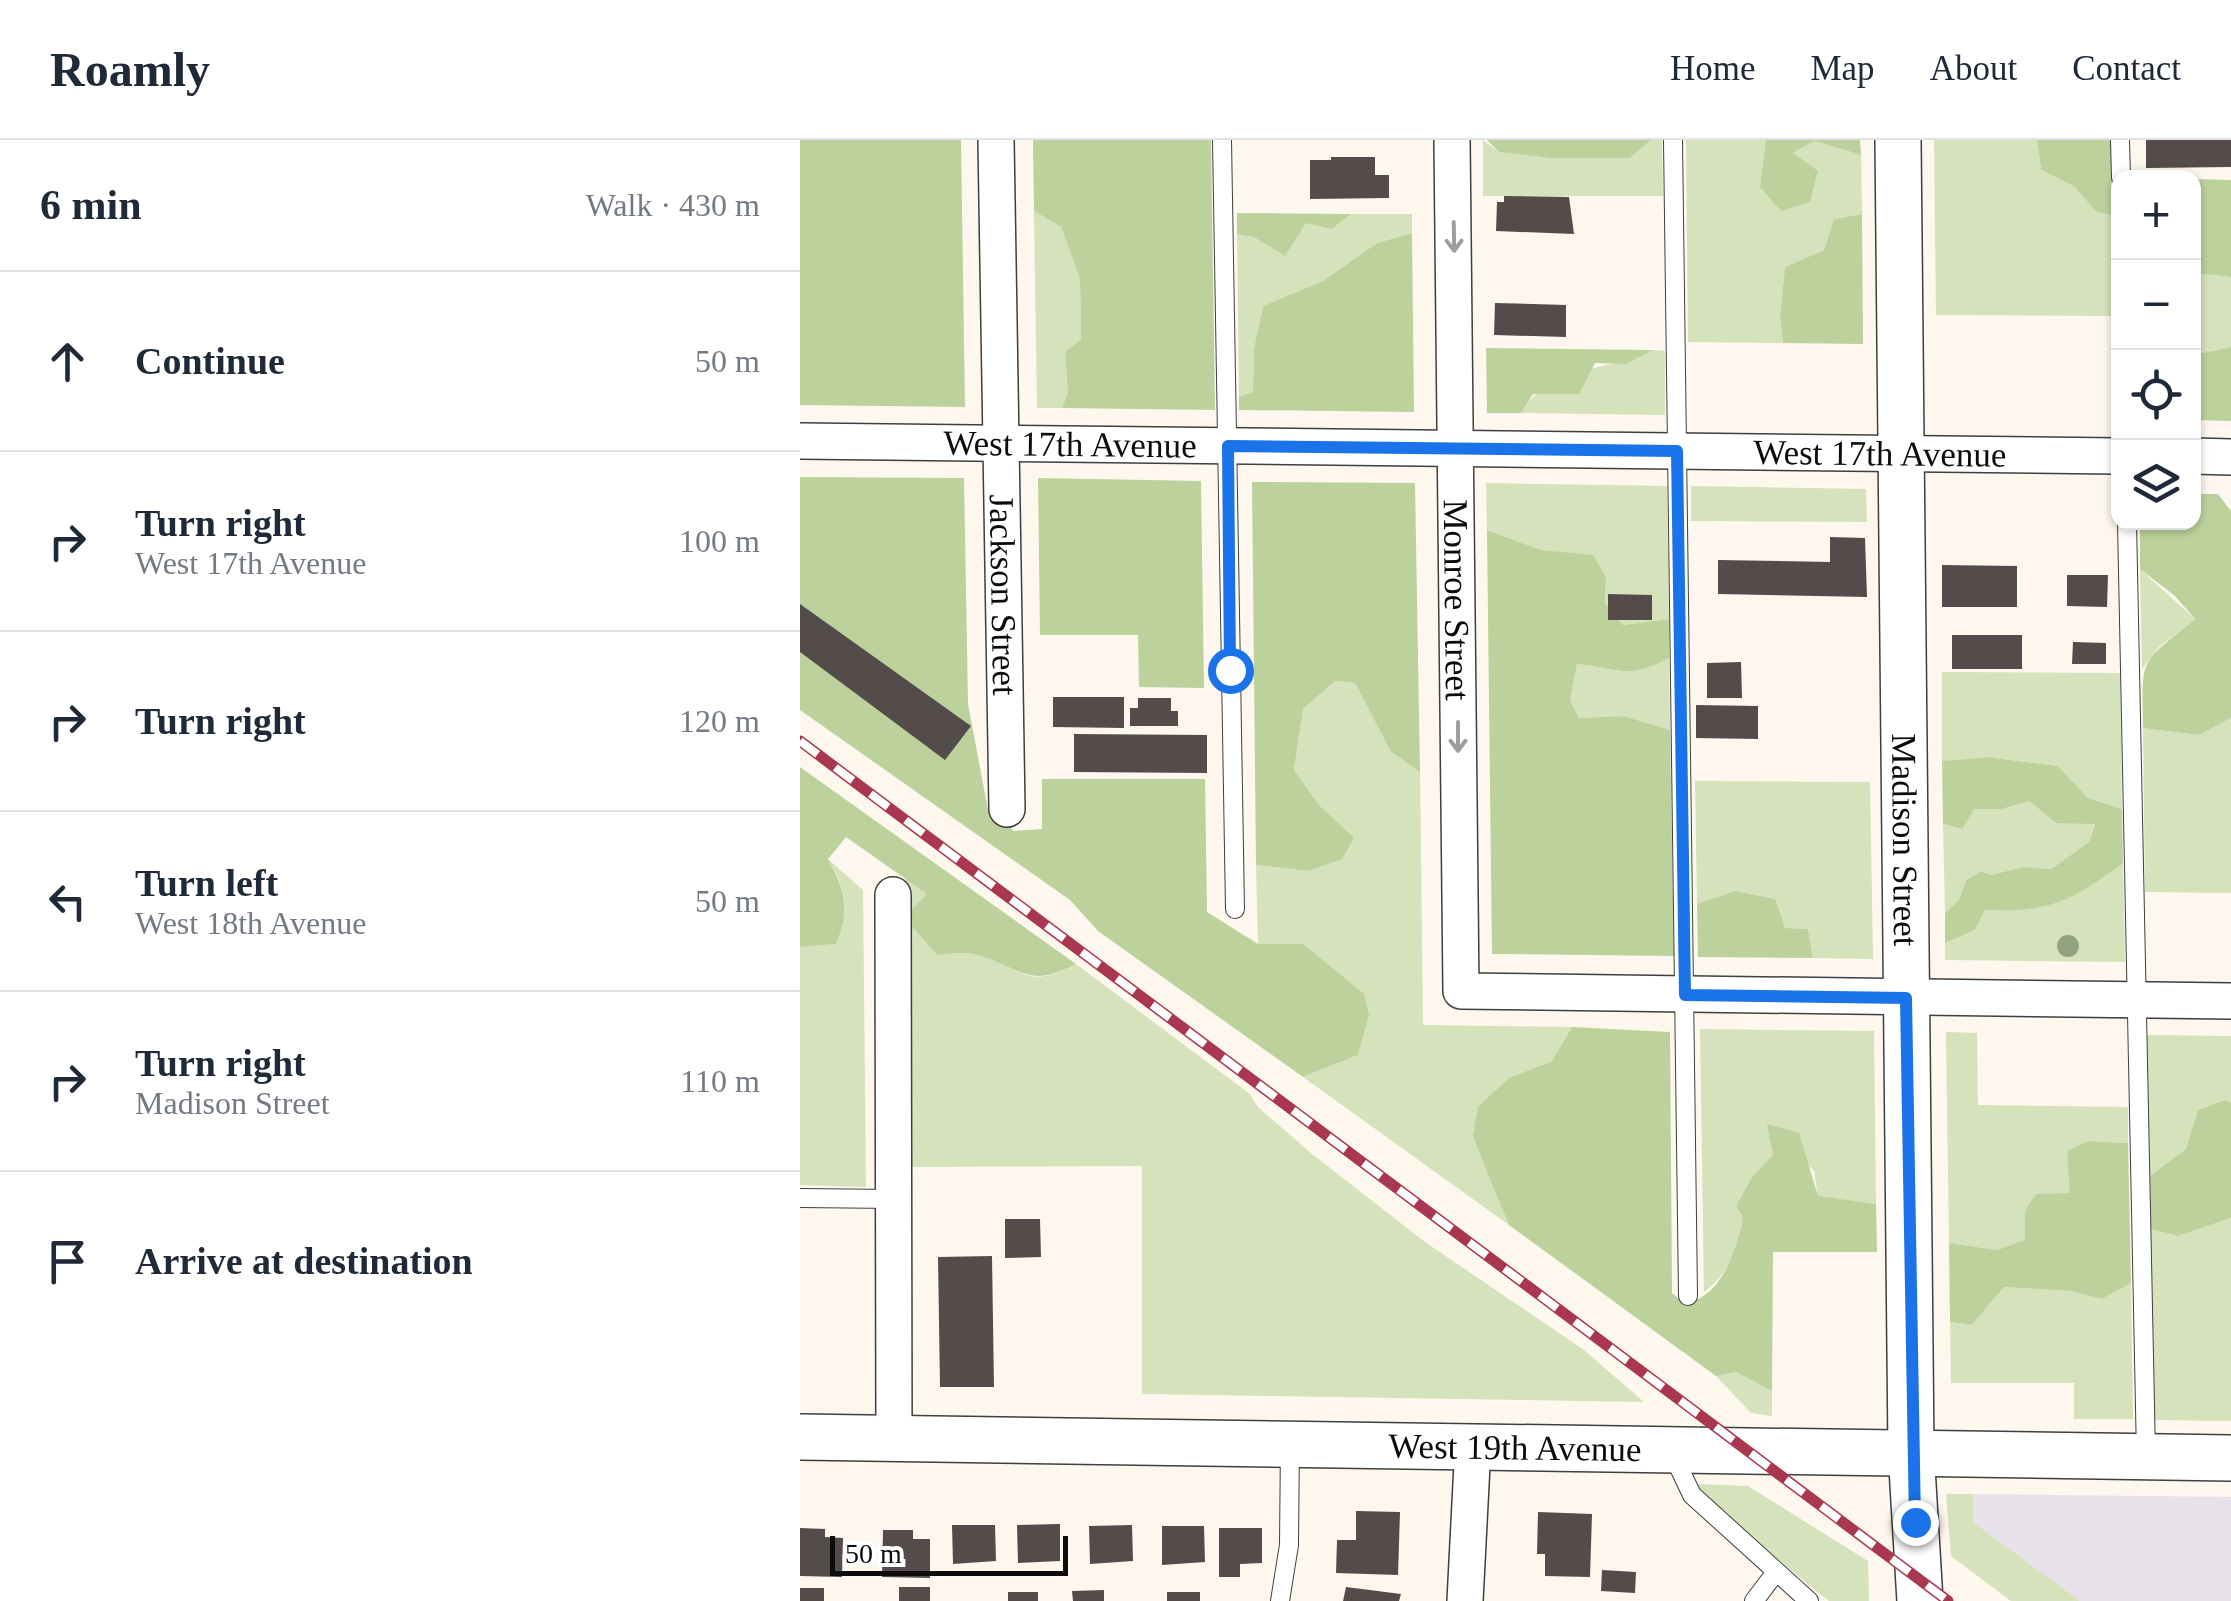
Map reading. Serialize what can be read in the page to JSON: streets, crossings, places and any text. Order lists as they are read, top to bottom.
{
  "streets": {
    "street": [
      "West 17th Avenue",
      "Jackson Street",
      "Monroe Street",
      "Madison Street",
      "West 19th Avenue"
    ]
  },
  "crossings": [
    ["West 17th Avenue", "Jackson Street"],
    ["West 17th Avenue", "Monroe Street"],
    ["West 17th Avenue", "Madison Street"],
    ["Madison Street", "West 19th Avenue"]
  ],
  "one_way": ["Monroe Street"],
  "scale_bar": "50 m",
  "page": {
    "header": "Roamly",
    "nav": [
      "Home",
      "Map",
      "About",
      "Contact"
    ],
    "heading": ["6 min", "Walk · 430 m"],
    "map_buttons": ["+", "−"],
    "list": [
      ["Continue", "50 m"],
      ["Turn right", "West 17th Avenue", "100 m"],
      ["Turn right", "120 m"],
      ["Turn left", "West 18th Avenue", "50 m"],
      ["Turn right", "Madison Street", "110 m"],
      "Arrive at destination"
    ],
    "scale": "50 m"
  }
}
